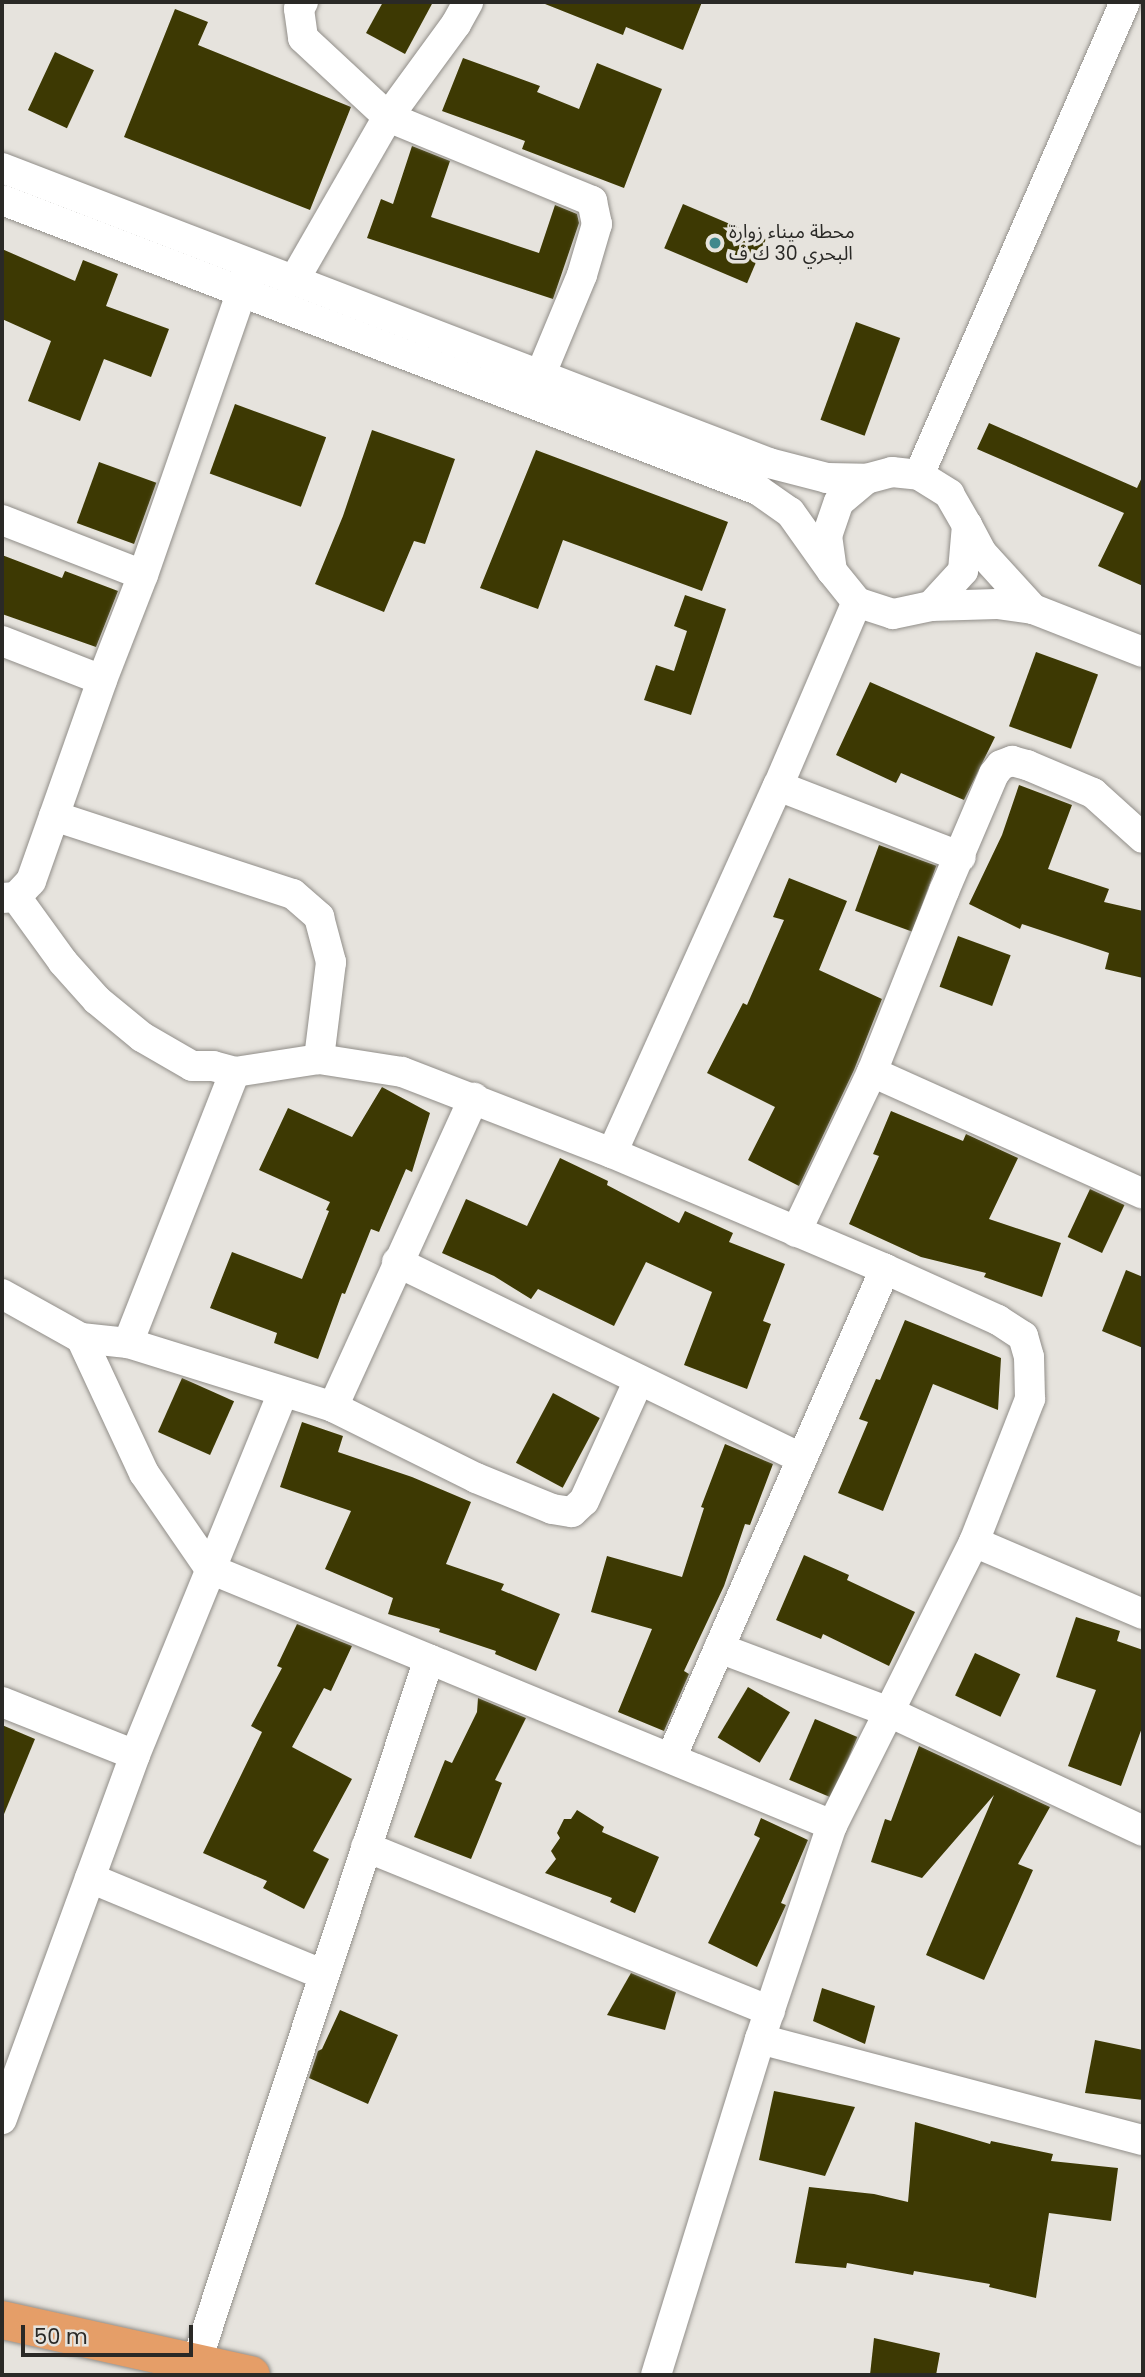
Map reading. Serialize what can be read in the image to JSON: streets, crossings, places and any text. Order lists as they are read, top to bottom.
{
  "places": ["محطة ميناء زوارة البحري 30 ك ف"],
  "scale_bar": "50 m"
}
